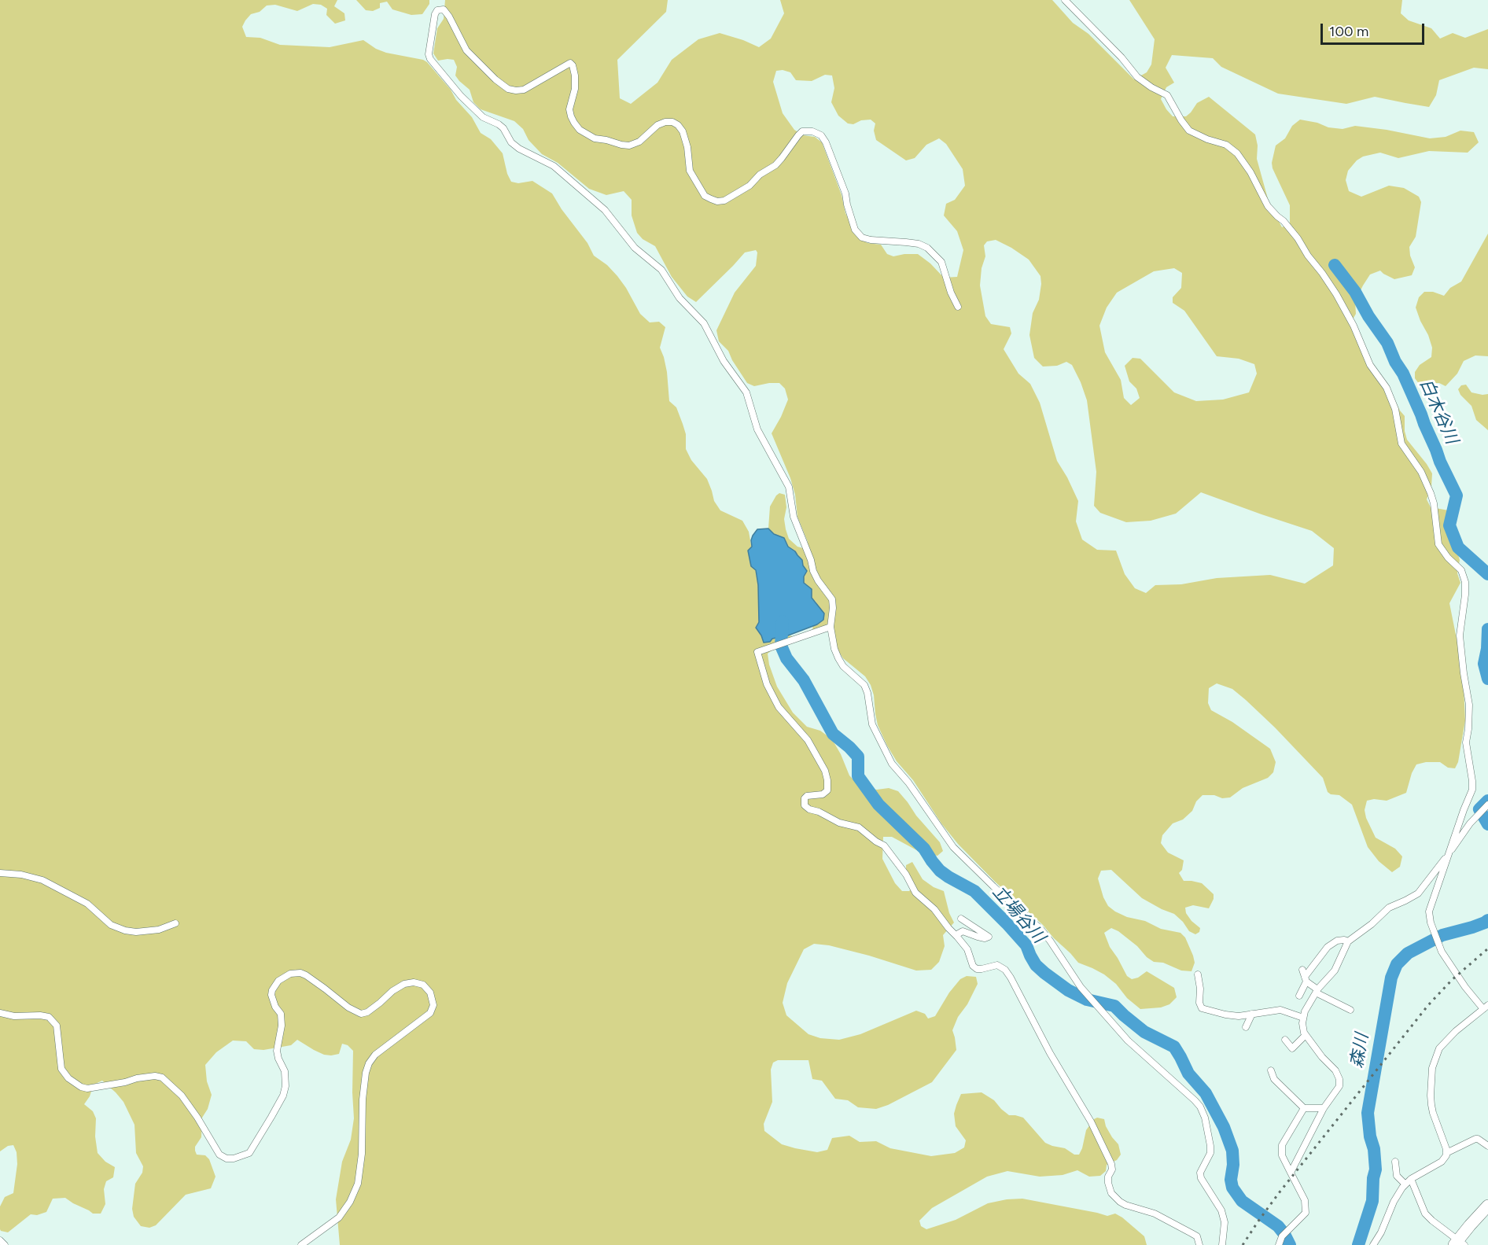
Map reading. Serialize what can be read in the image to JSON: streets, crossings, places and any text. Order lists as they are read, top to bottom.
{
  "water": ["白木谷川", "立場谷川", "森川"],
  "scale_bar": "100 m"
}
